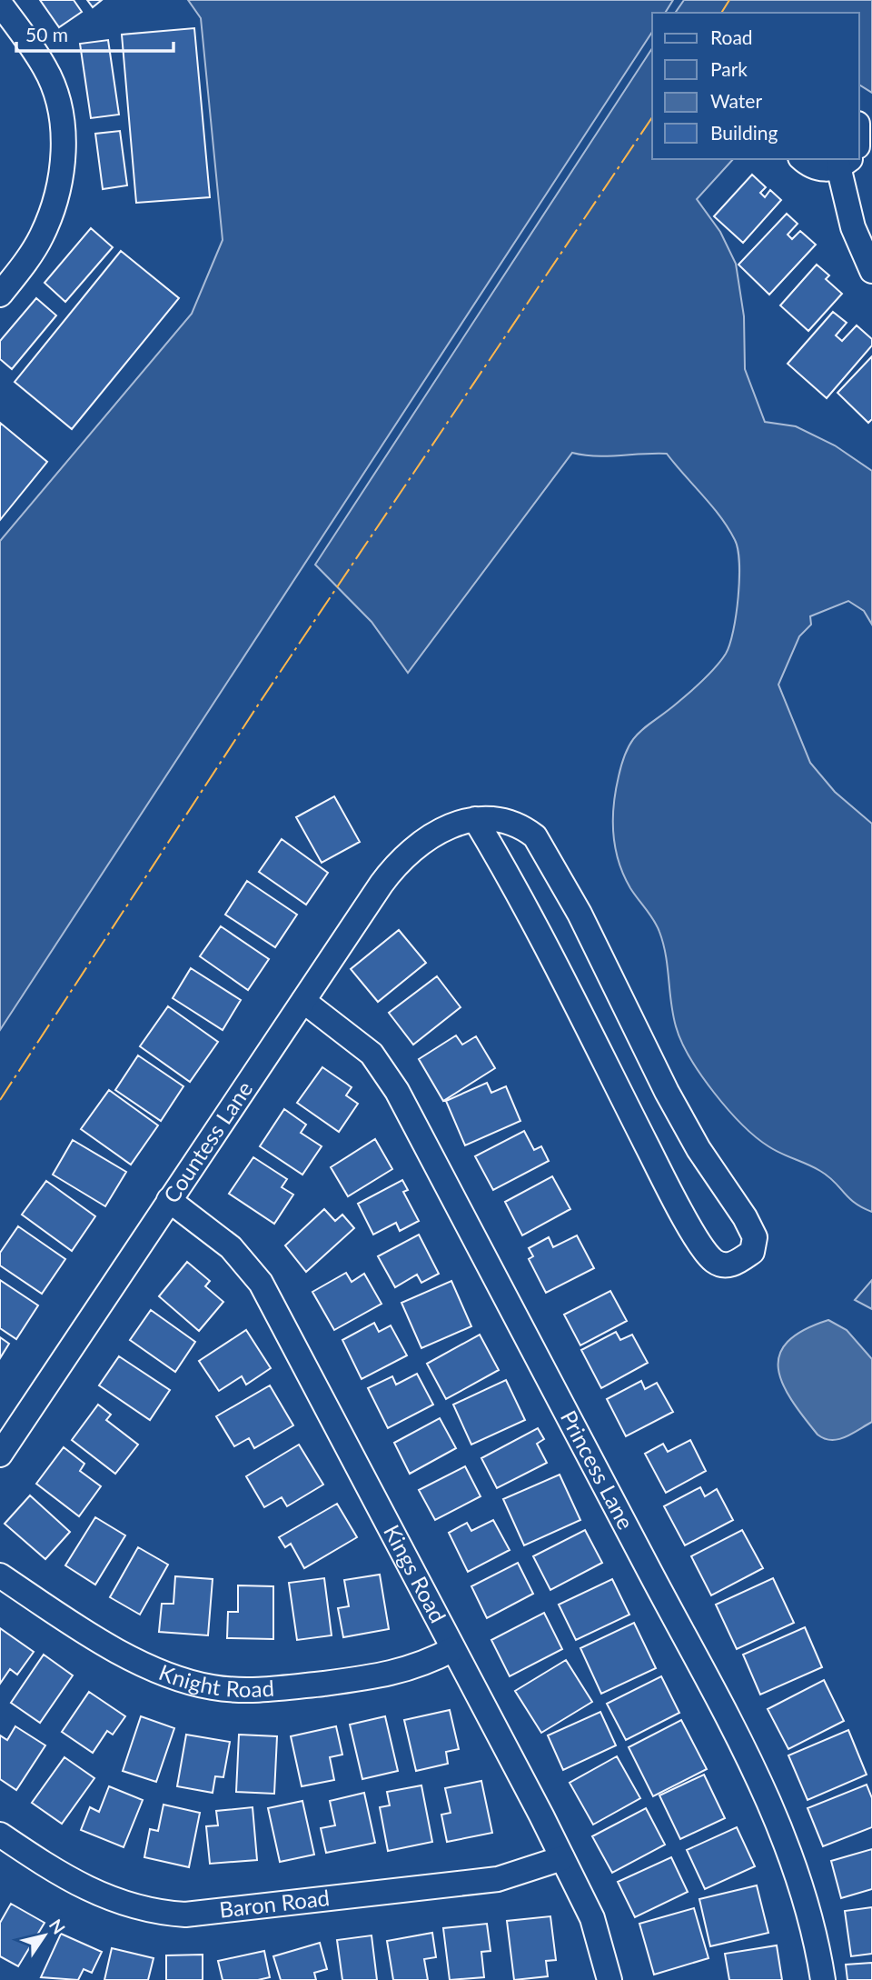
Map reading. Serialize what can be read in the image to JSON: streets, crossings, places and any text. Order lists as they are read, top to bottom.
{
  "streets": {
    "street": [
      "Countess Lane",
      "Princess Lane",
      "Kings Road",
      "Knight Road",
      "Baron Road"
    ]
  },
  "crossings": [
    ["Countess Lane", "Princess Lane"],
    ["Countess Lane", "Kings Road"],
    ["Kings Road", "Knight Road"],
    ["Kings Road", "Baron Road"]
  ],
  "legend": [
    "Road",
    "Park",
    "Water",
    "Building"
  ],
  "scale_bar": "50 m",
  "north": "top right"
}
